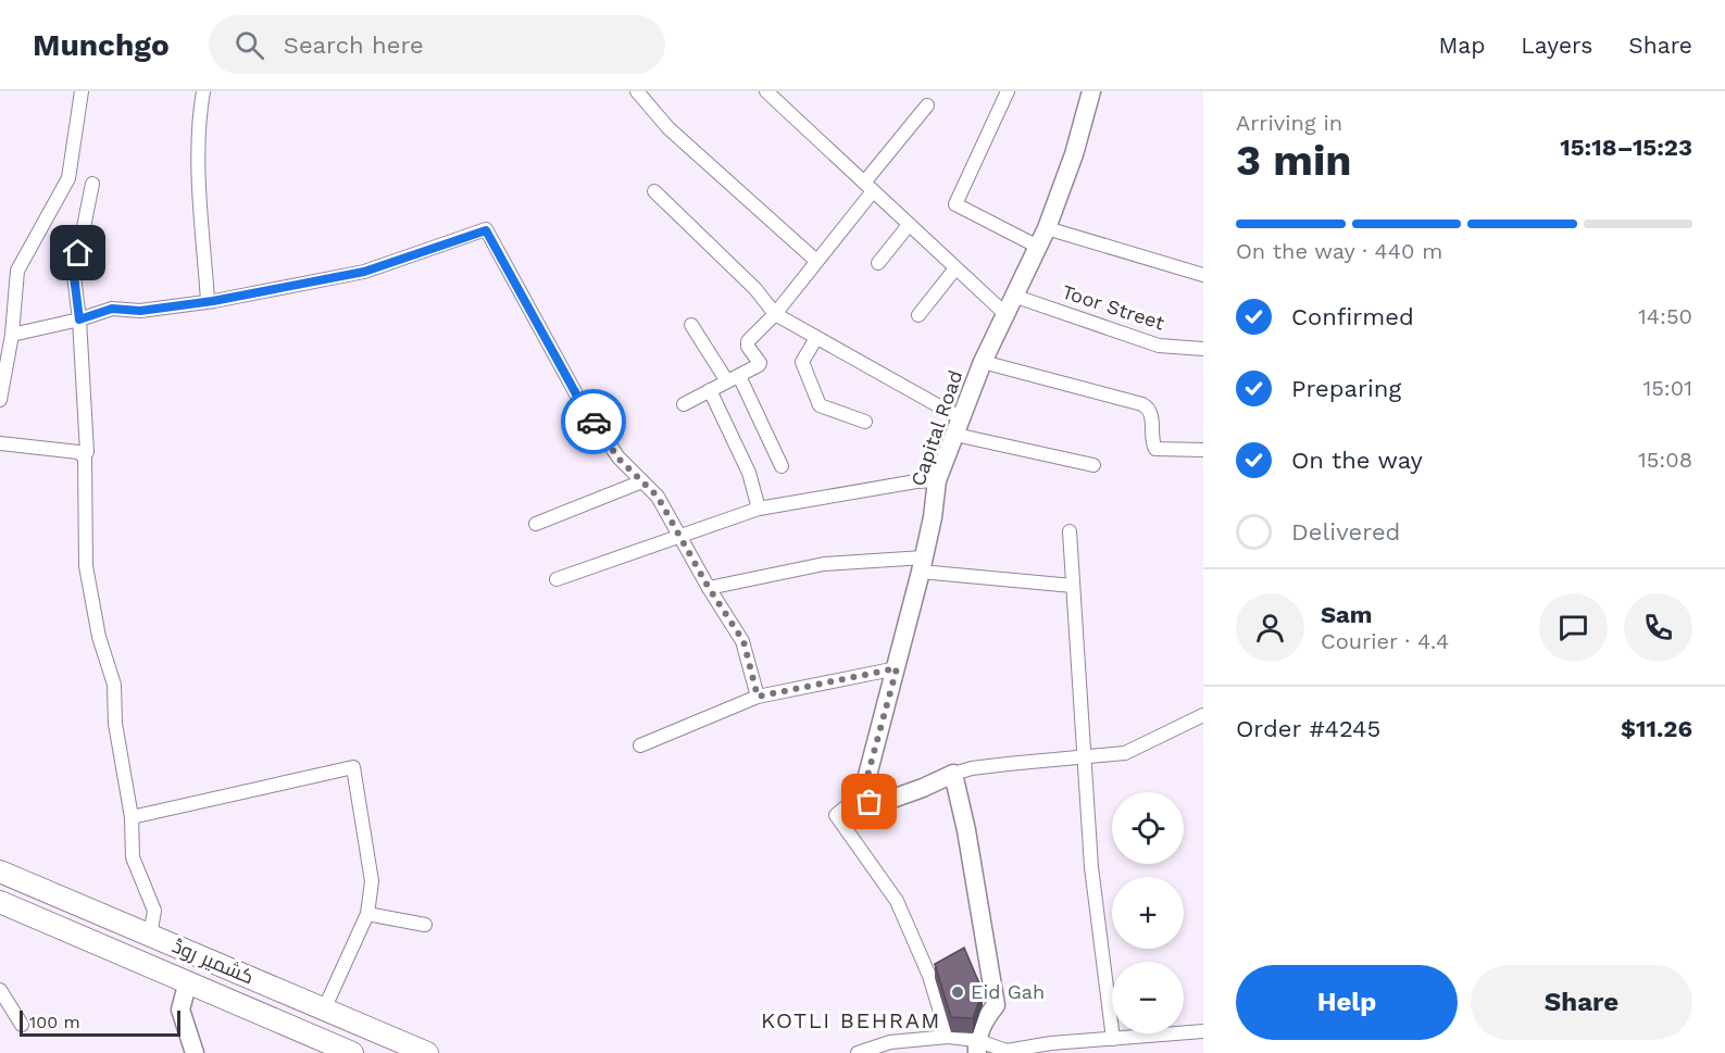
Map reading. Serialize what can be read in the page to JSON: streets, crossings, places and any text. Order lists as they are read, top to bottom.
{
  "streets": {
    "main road": ["کشمیر روڈ"],
    "street": ["Toor Street", "Capital Road"]
  },
  "crossings": [
    ["Toor Street", "Capital Road"]
  ],
  "districts": ["KOTLI BEHRAM"],
  "places": ["Eid Gah"],
  "scale_bar": "100 m",
  "page": {
    "header": "Munchgo",
    "search": "Search here",
    "nav": ["Map", "Layers", "Share"],
    "heading": ["3 min", "Arriving in", "15:18–15:23"],
    "panel": [
      "Sam",
      "Courier · 4.4",
      "Order #4245",
      "$11.26"
    ],
    "bar": "On the way · 440 m",
    "list": [
      ["Confirmed", "14:50"],
      ["Preparing", "15:01"],
      ["On the way", "15:08"],
      "Delivered"
    ],
    "map_buttons": ["+", "−"],
    "buttons": ["Help", "Share"],
    "scale": "100 m"
  }
}
